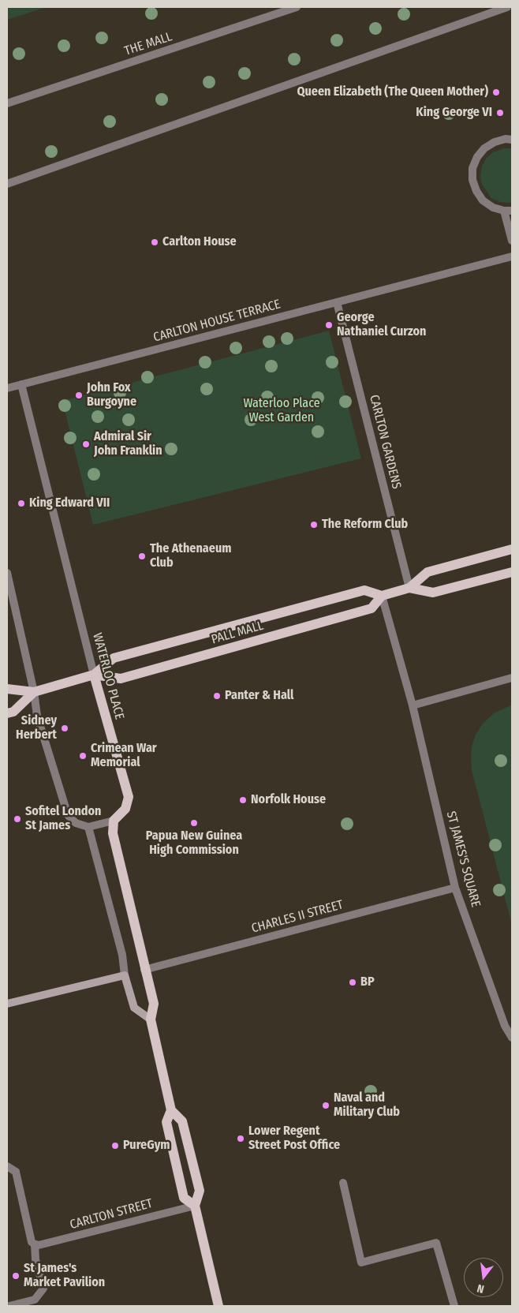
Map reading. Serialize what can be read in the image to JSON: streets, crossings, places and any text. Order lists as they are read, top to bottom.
{
  "streets": {
    "main road": ["PALL MALL", "WATERLOO PLACE"],
    "street": [
      "THE MALL",
      "CARLTON HOUSE TERRACE",
      "CARLTON GARDENS",
      "ST JAMES'S SQUARE",
      "CHARLES II STREET",
      "CARLTON STREET"
    ]
  },
  "crossings": [
    ["CARLTON HOUSE TERRACE", "CARLTON GARDENS"],
    ["CARLTON HOUSE TERRACE", "WATERLOO PLACE"],
    ["PALL MALL", "WATERLOO PLACE"],
    ["PALL MALL", "ST JAMES'S SQUARE"],
    ["ST JAMES'S SQUARE", "CHARLES II STREET"]
  ],
  "parks": ["Waterloo Place West Garden"],
  "places": [
    "Queen Elizabeth (The Queen Mother)",
    "King George VI",
    "Carlton House",
    "George Nathaniel Curzon",
    "John Fox Burgoyne",
    "Admiral Sir John Franklin",
    "King Edward VII",
    "The Reform Club",
    "The Athenaeum Club",
    "Panter & Hall",
    "Sidney Herbert",
    "Crimean War Memorial",
    "Norfolk House",
    "Sofitel London St James",
    "Papua New Guinea High Commission",
    "BP",
    "Naval and Military Club",
    "Lower Regent Street Post Office",
    "PureGym",
    "St James's Market Pavilion"
  ],
  "north": "bottom"
}
